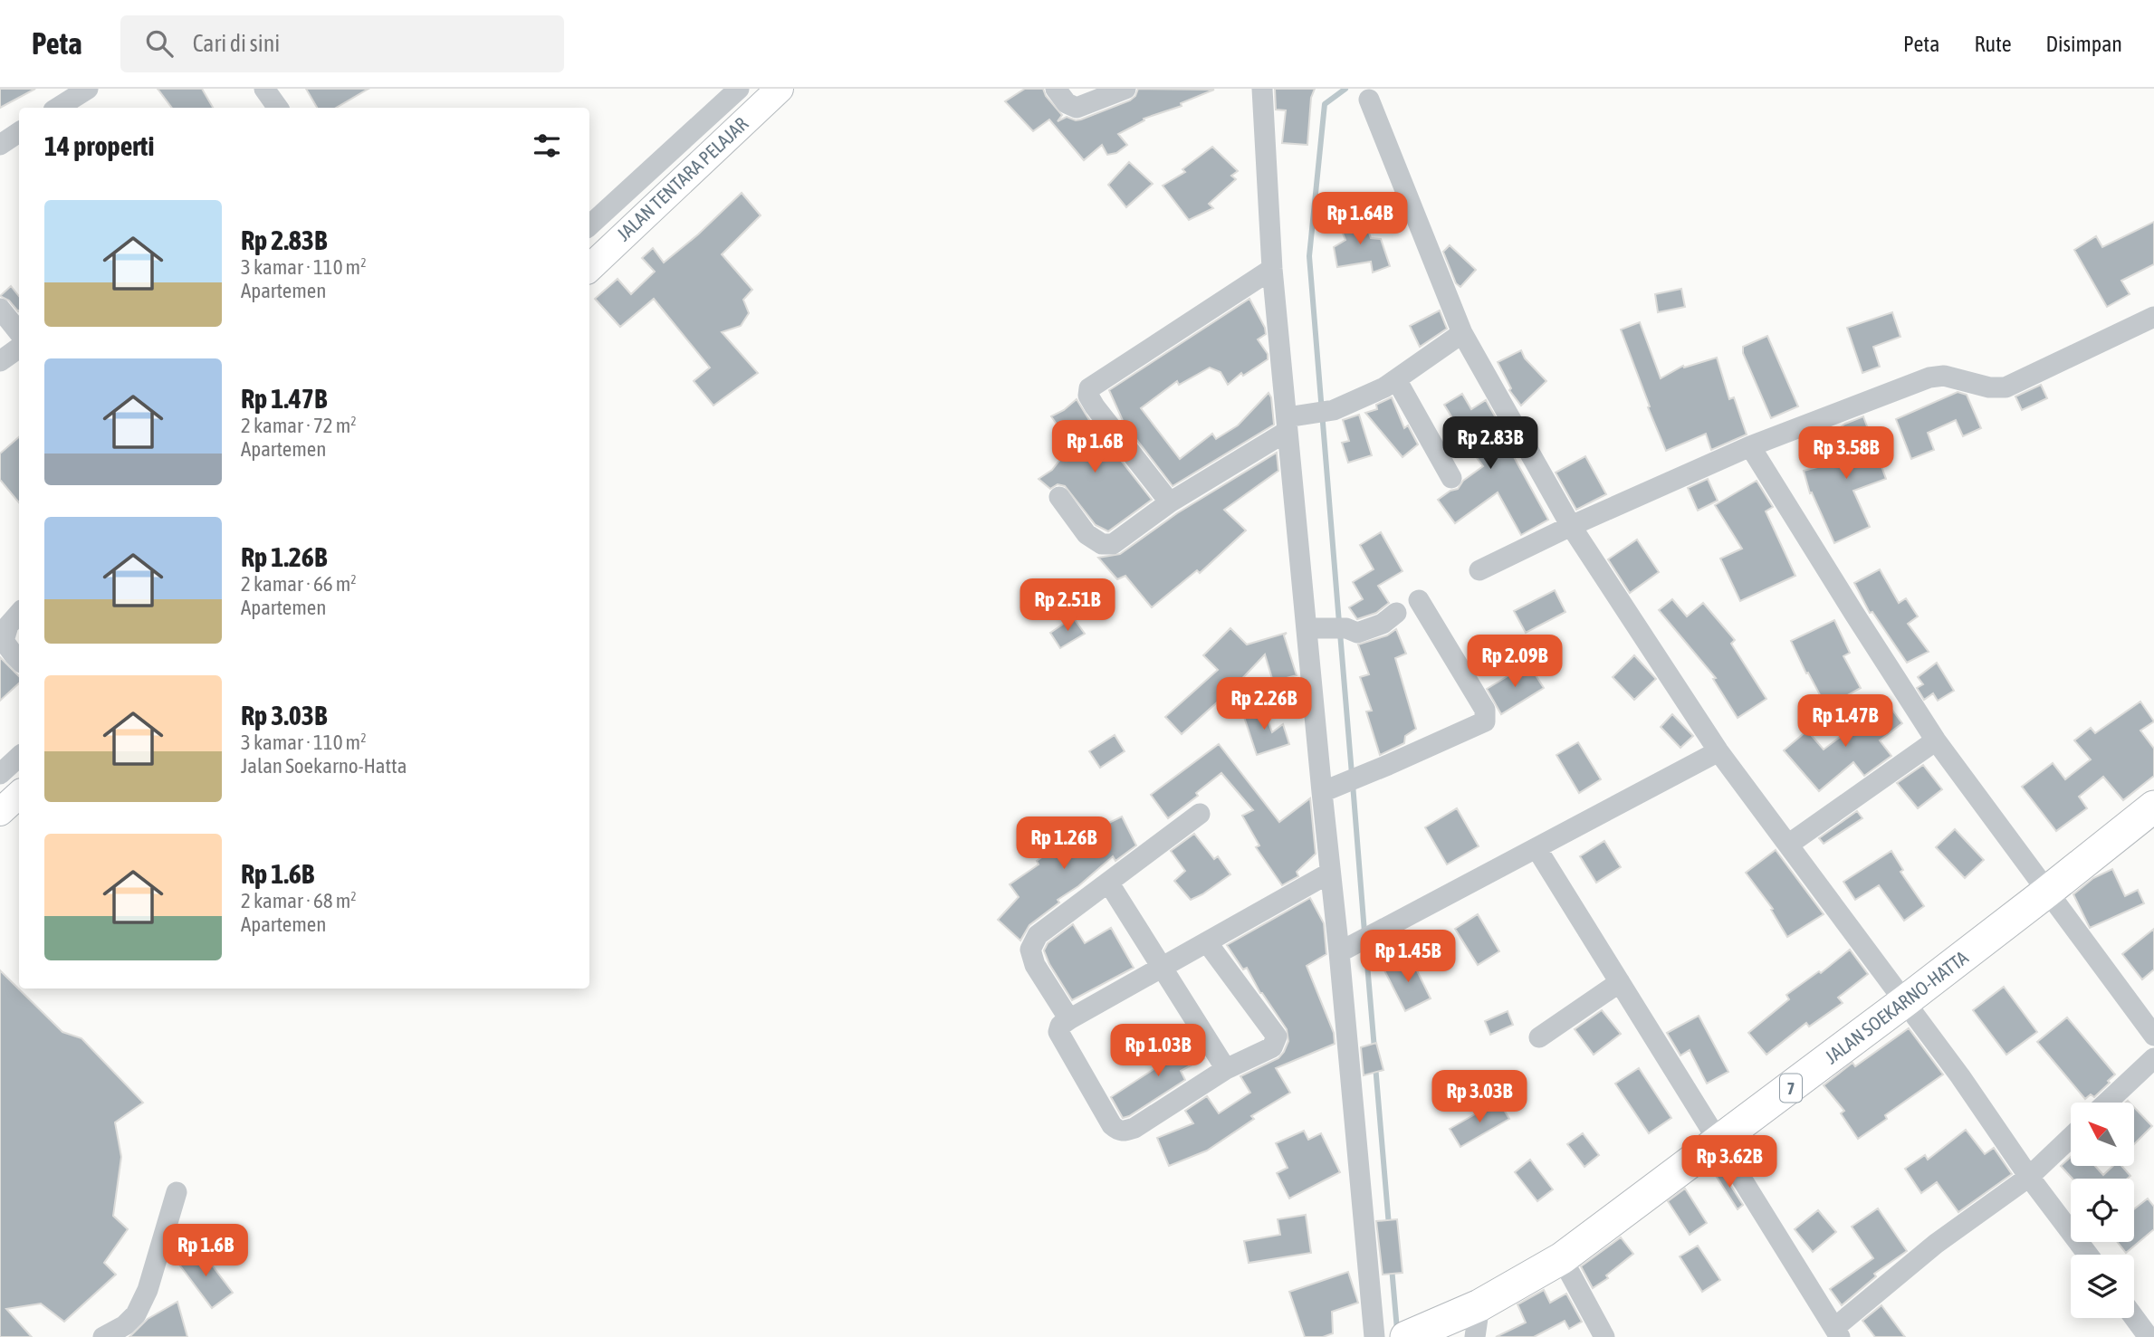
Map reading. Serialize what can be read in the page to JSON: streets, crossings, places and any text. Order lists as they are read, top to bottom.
{
  "streets": {
    "highway": ["JALAN SOEKARNO-HATTA", "7"],
    "main road": ["JALAN TENTARA PELAJAR"]
  },
  "north": "top left",
  "page": {
    "header": "Peta",
    "search": "Cari di sini",
    "nav": ["Peta", "Rute", "Disimpan"],
    "heading": "14 properti",
    "list": [
      {
        "name": "Rp 2.83B",
        "note": "3 kamar · 110 m² · Apartemen"
      },
      {
        "name": "Rp 1.47B",
        "note": "2 kamar · 72 m² · Apartemen"
      },
      {
        "name": "Rp 1.26B",
        "note": "2 kamar · 66 m² · Apartemen"
      },
      {
        "name": "Rp 3.03B",
        "note": "3 kamar · 110 m² · Jalan Soekarno-Hatta"
      },
      {
        "name": "Rp 1.6B",
        "note": "2 kamar · 68 m² · Apartemen"
      }
    ],
    "price": [
      "Rp 1.64B",
      "Rp 2.83B",
      "Rp 1.6B",
      "Rp 3.58B",
      "Rp 2.51B",
      "Rp 2.09B",
      "Rp 2.26B",
      "Rp 1.47B",
      "Rp 1.26B",
      "Rp 1.45B",
      "Rp 1.03B",
      "Rp 3.03B",
      "Rp 3.62B",
      "Rp 1.6B"
    ]
  }
}
